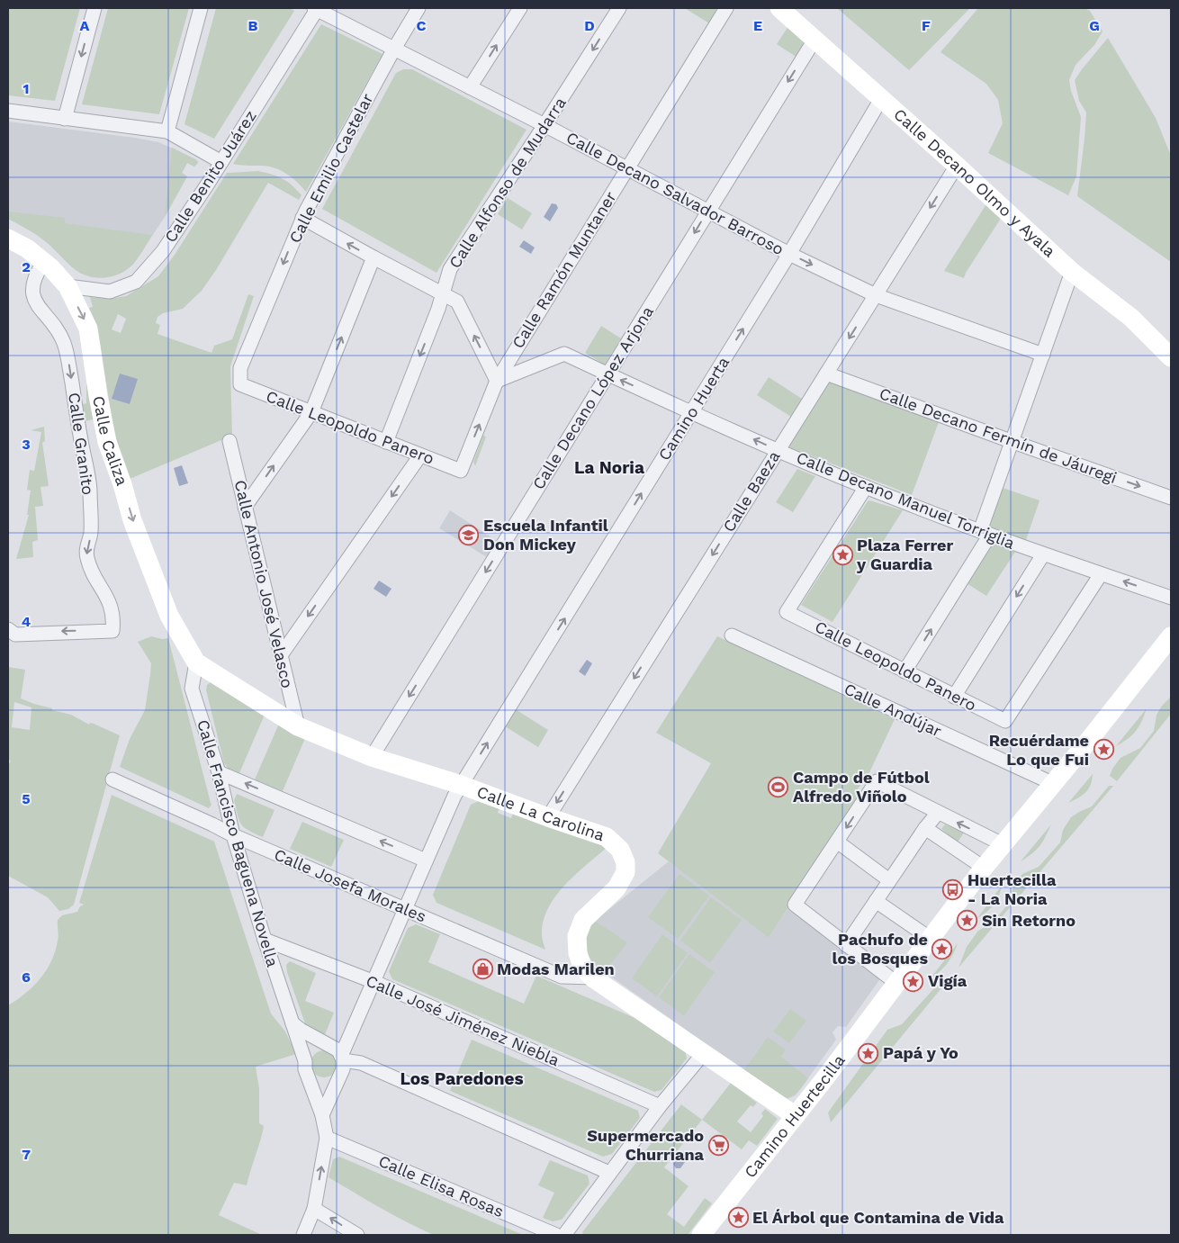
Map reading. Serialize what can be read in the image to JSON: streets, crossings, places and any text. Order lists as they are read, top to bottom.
{
  "streets": {
    "street": [
      "Calle Emilio Castelar",
      "Calle Benito Juárez",
      "Calle Alfonso de Mudarra",
      "Calle Decano Olmo y Ayala",
      "Calle Decano Salvador Barroso",
      "Calle Ramón Muntaner",
      "Calle Decano López Arjona",
      "Camino Huerta",
      "Calle Leopoldo Panero",
      "Calle Decano Fermín de Jáuregi",
      "Calle Caliza",
      "Calle Granito",
      "Calle Baeza",
      "Calle Decano Manuel Torriglia",
      "Calle Antonio José Velasco",
      "Calle Andújar",
      "Calle La Carolina",
      "Calle Francisco Baguena Novella",
      "Calle Josefa Morales",
      "Calle José Jiménez Niebla",
      "Camino Huertecilla",
      "Calle Elisa Rosas"
    ]
  },
  "crossings": [
    ["Calle Emilio Castelar", "Calle Decano Salvador Barroso"],
    ["Calle Emilio Castelar", "Calle Leopoldo Panero"],
    ["Calle Benito Juárez", "Calle Decano Salvador Barroso"],
    ["Calle Benito Juárez", "Calle Caliza"],
    ["Calle Alfonso de Mudarra", "Calle Decano Salvador Barroso"],
    ["Calle Alfonso de Mudarra", "Calle Leopoldo Panero"],
    ["Calle Decano Olmo y Ayala", "Calle Decano López Arjona"],
    ["Calle Decano Olmo y Ayala", "Camino Huerta"],
    ["Calle Decano Olmo y Ayala", "Calle Baeza"],
    ["Calle Decano Salvador Barroso", "Calle Ramón Muntaner"],
    ["Calle Decano Salvador Barroso", "Calle Decano López Arjona"],
    ["Calle Decano Salvador Barroso", "Camino Huerta"],
    ["Calle Decano Salvador Barroso", "Calle Baeza"],
    ["Calle Ramón Muntaner", "Calle Leopoldo Panero"],
    ["Calle Ramón Muntaner", "Calle Decano Manuel Torriglia"],
    ["Calle Decano López Arjona", "Calle Decano Manuel Torriglia"],
    ["Calle Decano López Arjona", "Calle La Carolina"],
    ["Camino Huerta", "Calle Decano Manuel Torriglia"],
    ["Camino Huerta", "Calle La Carolina"],
    ["Camino Huerta", "Calle Francisco Baguena Novella"],
    ["Camino Huerta", "Calle Josefa Morales"],
    ["Camino Huerta", "Calle José Jiménez Niebla"],
    ["Calle Leopoldo Panero", "Calle Decano Manuel Torriglia"],
    ["Calle Decano Fermín de Jáuregi", "Calle Baeza"],
    ["Calle Caliza", "Calle Granito"],
    ["Calle Caliza", "Calle La Carolina"],
    ["Calle Caliza", "Calle Francisco Baguena Novella"],
    ["Calle Baeza", "Calle Decano Manuel Torriglia"],
    ["Calle Baeza", "Calle La Carolina"],
    ["Calle Antonio José Velasco", "Calle La Carolina"],
    ["Calle Andújar", "Camino Huertecilla"],
    ["Calle La Carolina", "Calle Francisco Baguena Novella"],
    ["Calle La Carolina", "Calle Josefa Morales"],
    ["Calle La Carolina", "Camino Huertecilla"],
    ["Calle Francisco Baguena Novella", "Calle Josefa Morales"],
    ["Calle Francisco Baguena Novella", "Calle José Jiménez Niebla"]
  ],
  "one_way": [
    "Calle Decano López Arjona",
    "Camino Huerta",
    "Calle Decano Fermín de Jáuregi",
    "Calle Caliza",
    "Calle Baeza",
    "Calle Decano Manuel Torriglia"
  ],
  "districts": ["La Noria", "Los Paredones"],
  "places": {
    "school or university": ["Escuela Infantil Don Mickey"],
    "place": [
      "Plaza Ferrer y Guardia",
      "Recuérdame Lo que Fui",
      "Sin Retorno",
      "Pachufo de los Bosques",
      "Vigía",
      "Papá y Yo",
      "El Árbol que Contamina de Vida"
    ],
    "sports": ["Campo de Fútbol Alfredo Viñolo"],
    "bus stop": ["Huertecilla - La Noria"],
    "shop": ["Modas Marilen"],
    "supermarket": ["Supermercado Churriana"]
  },
  "grid": {
    "columns": [
      "A",
      "B",
      "C",
      "D",
      "E",
      "F",
      "G"
    ],
    "rows": [
      "1",
      "2",
      "3",
      "4",
      "5",
      "6",
      "7"
    ]
  }
}
